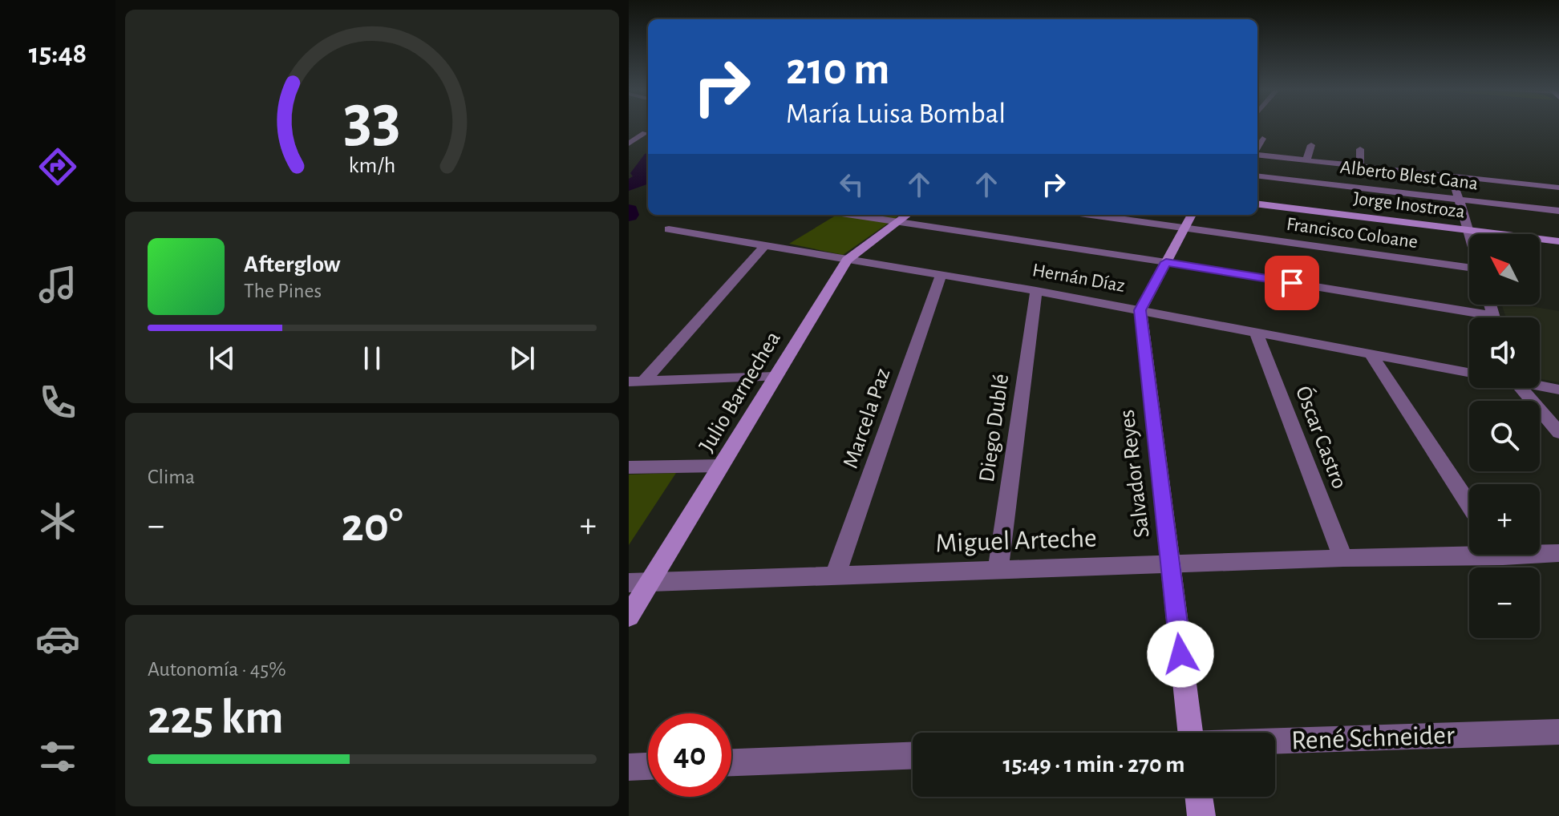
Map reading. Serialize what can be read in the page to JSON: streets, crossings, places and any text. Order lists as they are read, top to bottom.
{
  "streets": {
    "street": [
      "Alberto Blest Gana",
      "Jorge Inostroza",
      "Francisco Coloane",
      "Hernán Díaz",
      "Julio Barnechea",
      "Marcela Paz",
      "Diego Dublé",
      "Óscar Castro",
      "Salvador Reyes",
      "Miguel Arteche",
      "René Schneider"
    ]
  },
  "crossings": [
    ["Hernán Díaz", "Julio Barnechea"],
    ["Hernán Díaz", "Marcela Paz"],
    ["Hernán Díaz", "Diego Dublé"],
    ["Hernán Díaz", "Óscar Castro"],
    ["Hernán Díaz", "Salvador Reyes"],
    ["Julio Barnechea", "Miguel Arteche"],
    ["Marcela Paz", "Miguel Arteche"],
    ["Diego Dublé", "Miguel Arteche"],
    ["Óscar Castro", "Miguel Arteche"],
    ["Salvador Reyes", "Miguel Arteche"]
  ],
  "north": "top left",
  "page": {
    "tabs": "15:48",
    "turn": ["210 m", "María Luisa Bombal"],
    "map_buttons": ["+", "−"],
    "song": ["Afterglow", "The Pines"],
    "tile": [
      "Clima",
      ["Autonomía · 45%", "225 km"]
    ],
    "heat": ["−", "20°", "+"],
    "limit": "40",
    "trip": "15:49 · 1 min · 270 m",
    "gauge": ["33", "km/h"]
  }
}
